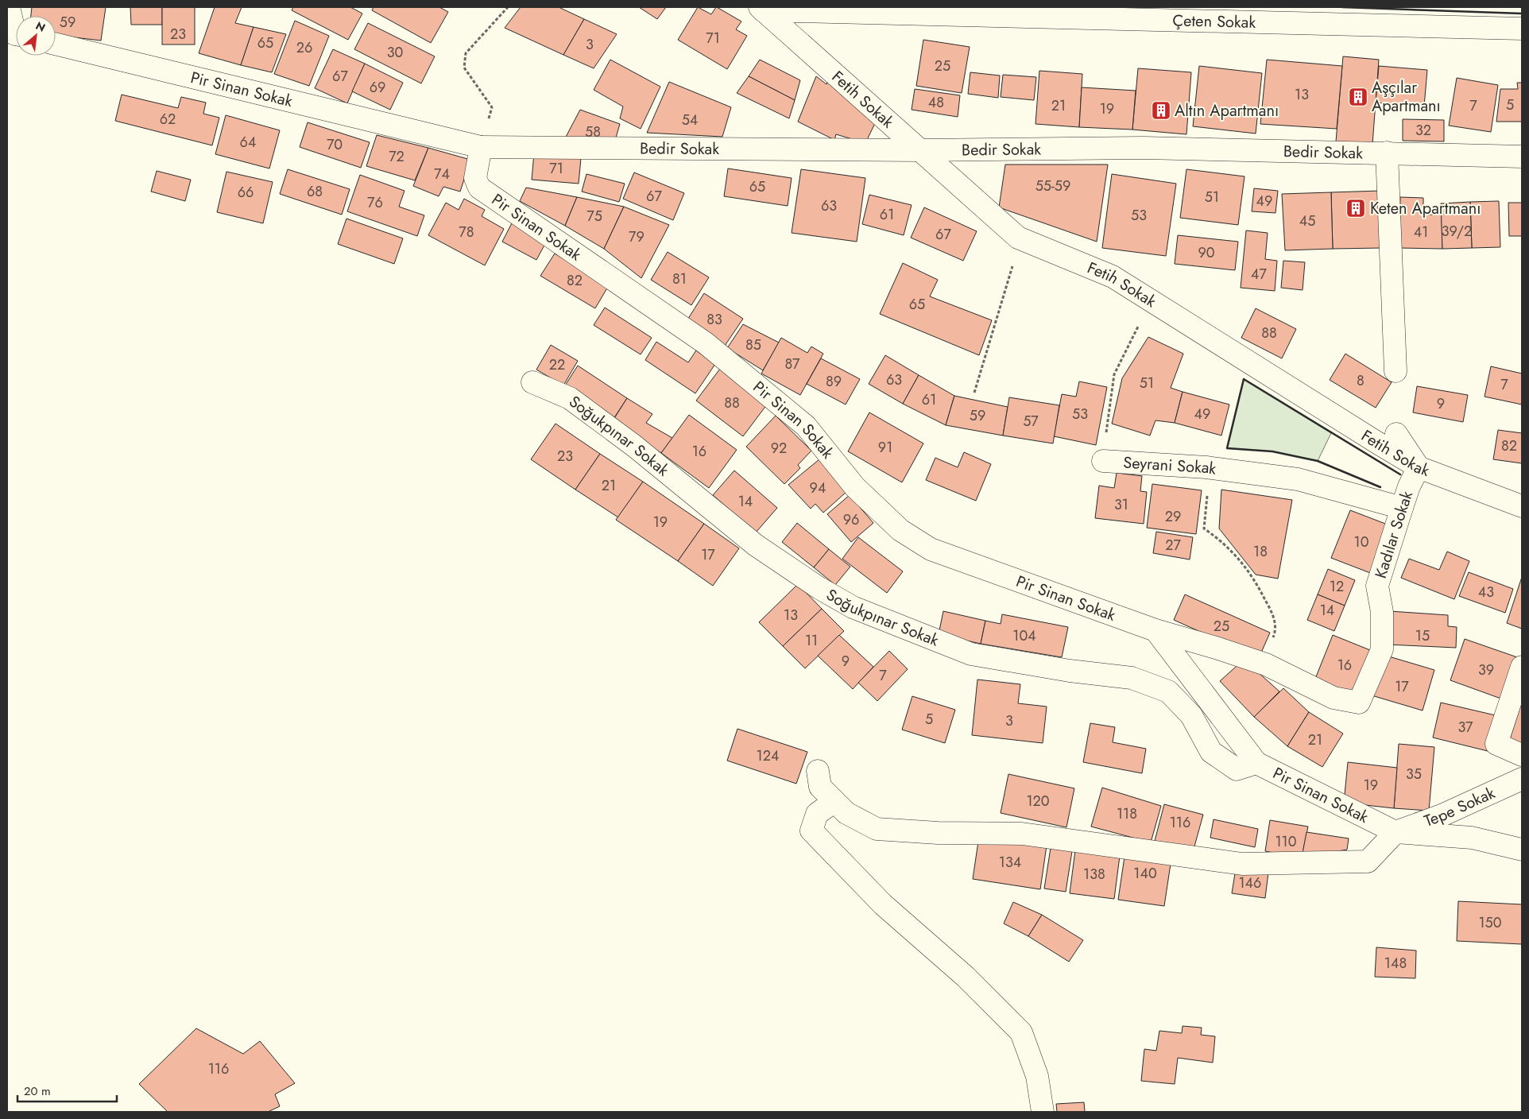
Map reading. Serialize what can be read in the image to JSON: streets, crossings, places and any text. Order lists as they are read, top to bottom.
{
  "streets": {
    "street": [
      "Çeten Sokak",
      "Pir Sinan Sokak",
      "Fetih Sokak",
      "Bedir Sokak",
      "Soğukpınar Sokak",
      "Seyrani Sokak",
      "Kadılar Sokak",
      "Tepe Sokak"
    ]
  },
  "crossings": [
    ["Çeten Sokak", "Fetih Sokak"],
    ["Pir Sinan Sokak", "Bedir Sokak"],
    ["Pir Sinan Sokak", "Soğukpınar Sokak"],
    ["Pir Sinan Sokak", "Kadılar Sokak"],
    ["Pir Sinan Sokak", "Tepe Sokak"],
    ["Fetih Sokak", "Bedir Sokak"],
    ["Fetih Sokak", "Seyrani Sokak"],
    ["Fetih Sokak", "Kadılar Sokak"],
    ["Seyrani Sokak", "Kadılar Sokak"]
  ],
  "places": {
    "building": ["Aşçılar Apartmanı", "Altın Apartmanı", "Keten Apartmanı"]
  },
  "house_numbers": [
    "59",
    "23",
    "71",
    "65",
    "3",
    "26",
    "30",
    "25",
    "67",
    "69",
    "13",
    "48",
    "5",
    "21",
    "7",
    "19",
    "62",
    "54",
    "32",
    "58",
    "64",
    "70",
    "72",
    "71",
    "74",
    "55-59",
    "65",
    "68",
    "66",
    "67",
    "51",
    "49",
    "76",
    "63",
    "61",
    "53",
    "75",
    "45",
    "39/2",
    "78",
    "41",
    "67",
    "79",
    "90",
    "47",
    "81",
    "82",
    "65",
    "83",
    "88",
    "85",
    "87",
    "22",
    "63",
    "8",
    "89",
    "51",
    "7",
    "61",
    "88",
    "9",
    "53",
    "49",
    "59",
    "57",
    "82",
    "91",
    "92",
    "16",
    "23",
    "21",
    "94",
    "14",
    "31",
    "29",
    "96",
    "19",
    "10",
    "27",
    "18",
    "17",
    "12",
    "43",
    "14",
    "13",
    "25",
    "104",
    "15",
    "11",
    "9",
    "16",
    "39",
    "7",
    "17",
    "5",
    "3",
    "37",
    "21",
    "124",
    "35",
    "19",
    "120",
    "118",
    "116",
    "110",
    "134",
    "140",
    "138",
    "146",
    "150",
    "148",
    "116"
  ],
  "scale_bar": "20 m",
  "north": "top right"
}
